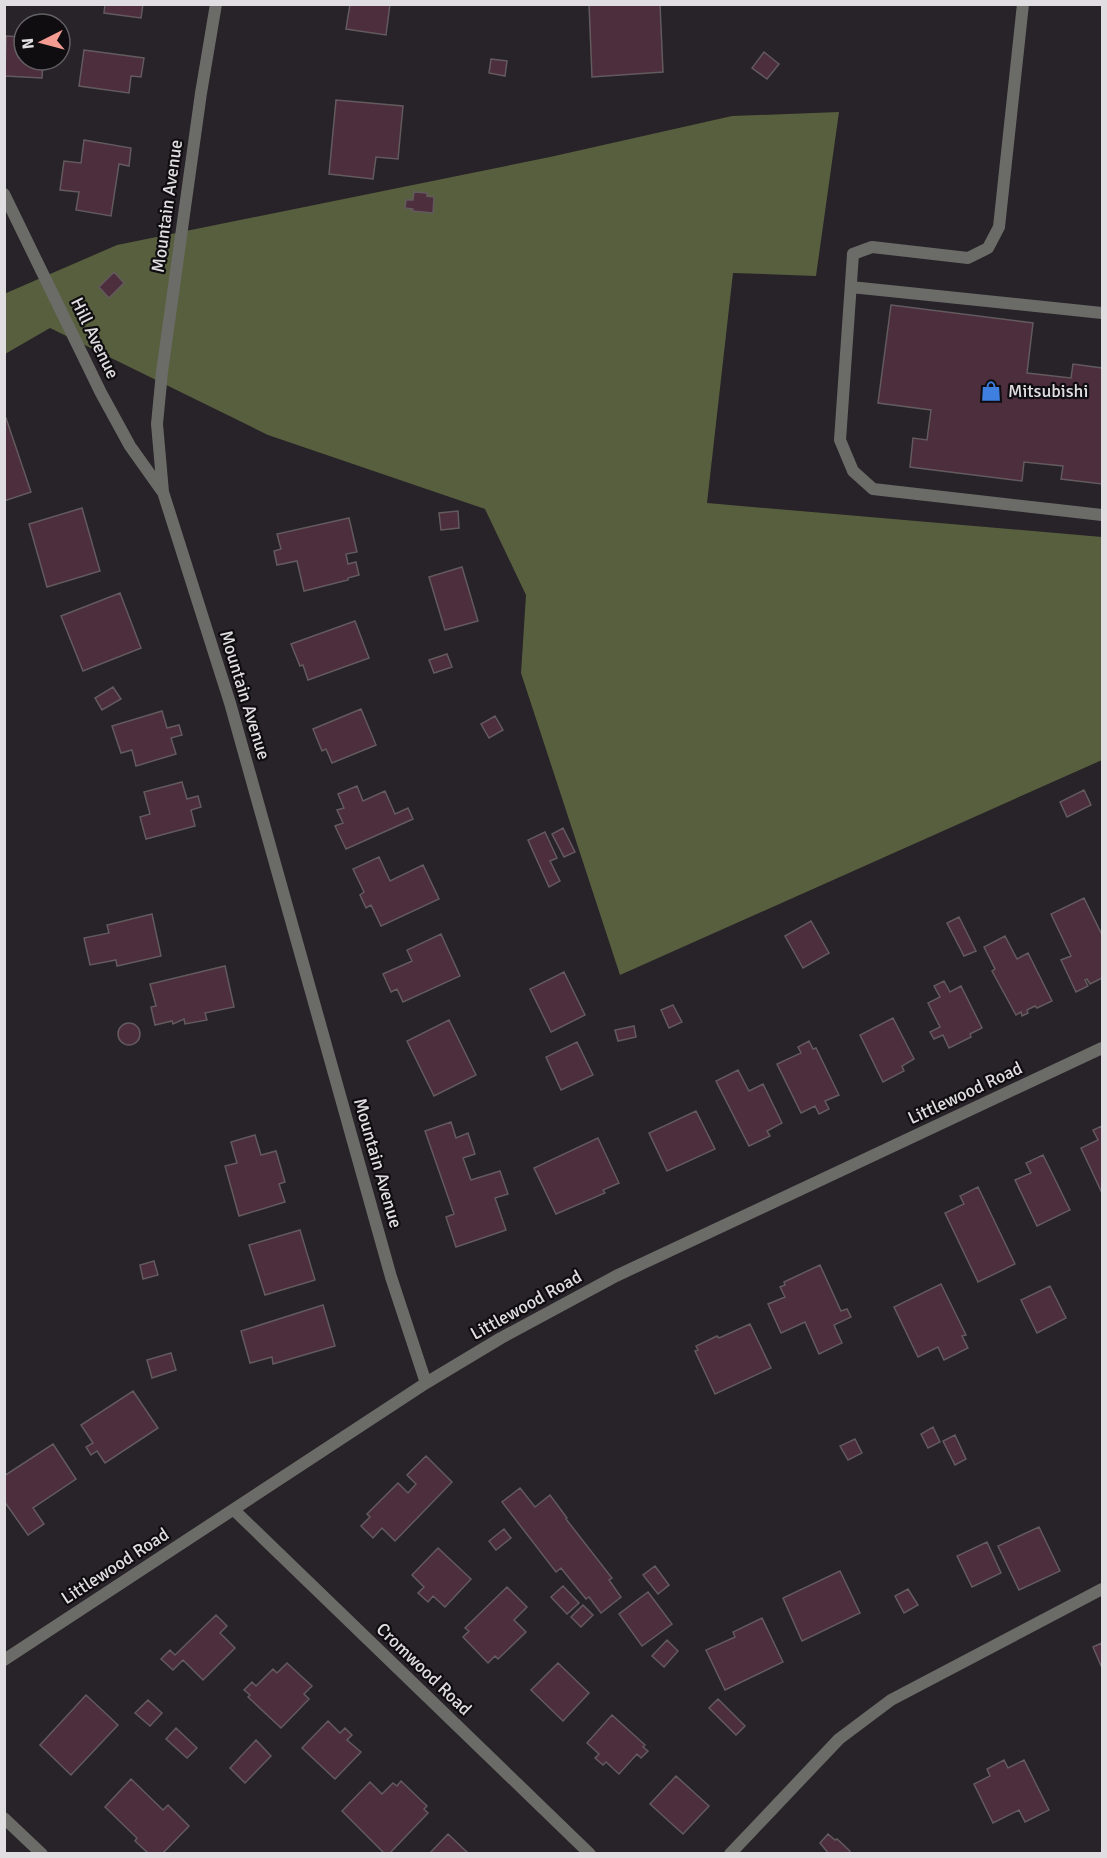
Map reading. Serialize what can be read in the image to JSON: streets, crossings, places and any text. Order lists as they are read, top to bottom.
{
  "streets": {
    "street": [
      "Mountain Avenue",
      "Hill Avenue",
      "Littlewood Road",
      "Cromwood Road"
    ]
  },
  "crossings": [
    ["Mountain Avenue", "Hill Avenue"],
    ["Mountain Avenue", "Littlewood Road"],
    ["Littlewood Road", "Cromwood Road"]
  ],
  "places": {
    "shop": ["Mitsubishi"]
  },
  "north": "left"
}
